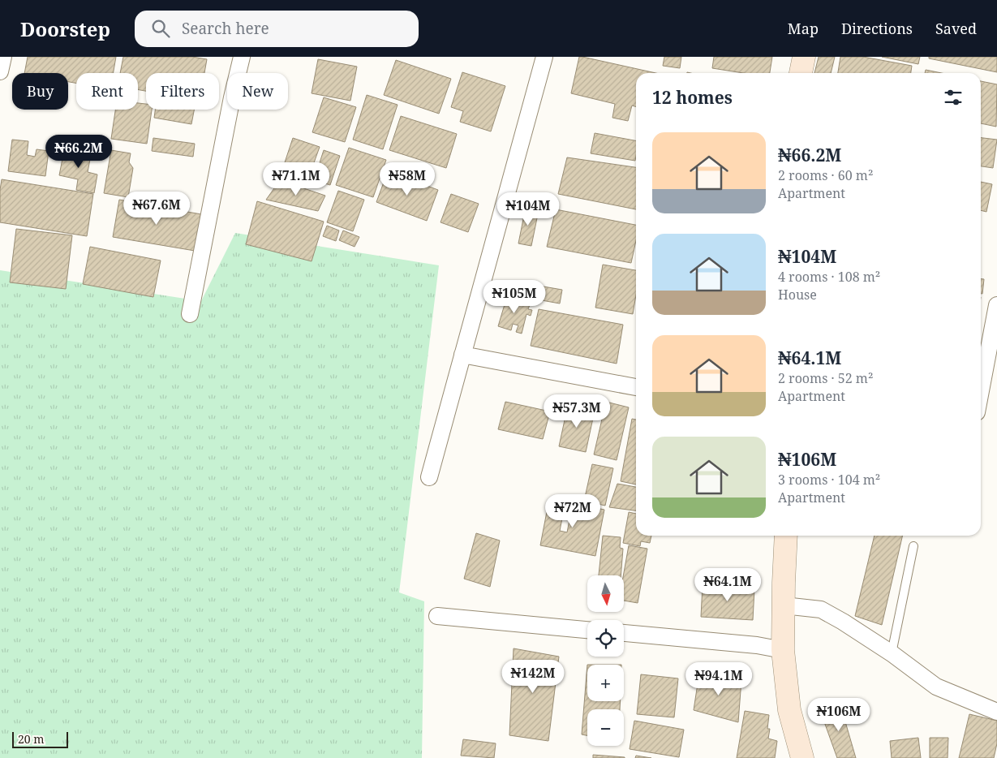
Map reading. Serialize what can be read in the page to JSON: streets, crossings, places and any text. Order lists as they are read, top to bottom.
{
  "scale_bar": "20 m",
  "north": "bottom",
  "page": {
    "header": "Doorstep",
    "search": "Search here",
    "nav": ["Map", "Directions", "Saved"],
    "chip": [
      "Buy",
      "Rent",
      "Filters",
      "New"
    ],
    "heading": "12 homes",
    "list": [
      {
        "name": "₦66.2M",
        "note": "2 rooms · 60 m² · Apartment"
      },
      {
        "name": "₦104M",
        "note": "4 rooms · 108 m² · House"
      },
      {
        "name": "₦64.1M",
        "note": "2 rooms · 52 m² · Apartment"
      },
      {
        "name": "₦106M",
        "note": "3 rooms · 104 m² · Apartment"
      }
    ],
    "price": [
      "₦66.2M",
      "₦71.1M",
      "₦58M",
      "₦67.6M",
      "₦104M",
      "₦105M",
      "₦57.3M",
      "₦72M",
      "₦64.1M",
      "₦142M",
      "₦94.1M",
      "₦106M"
    ],
    "map_buttons": ["+", "−"],
    "scale": "20 m"
  }
}
